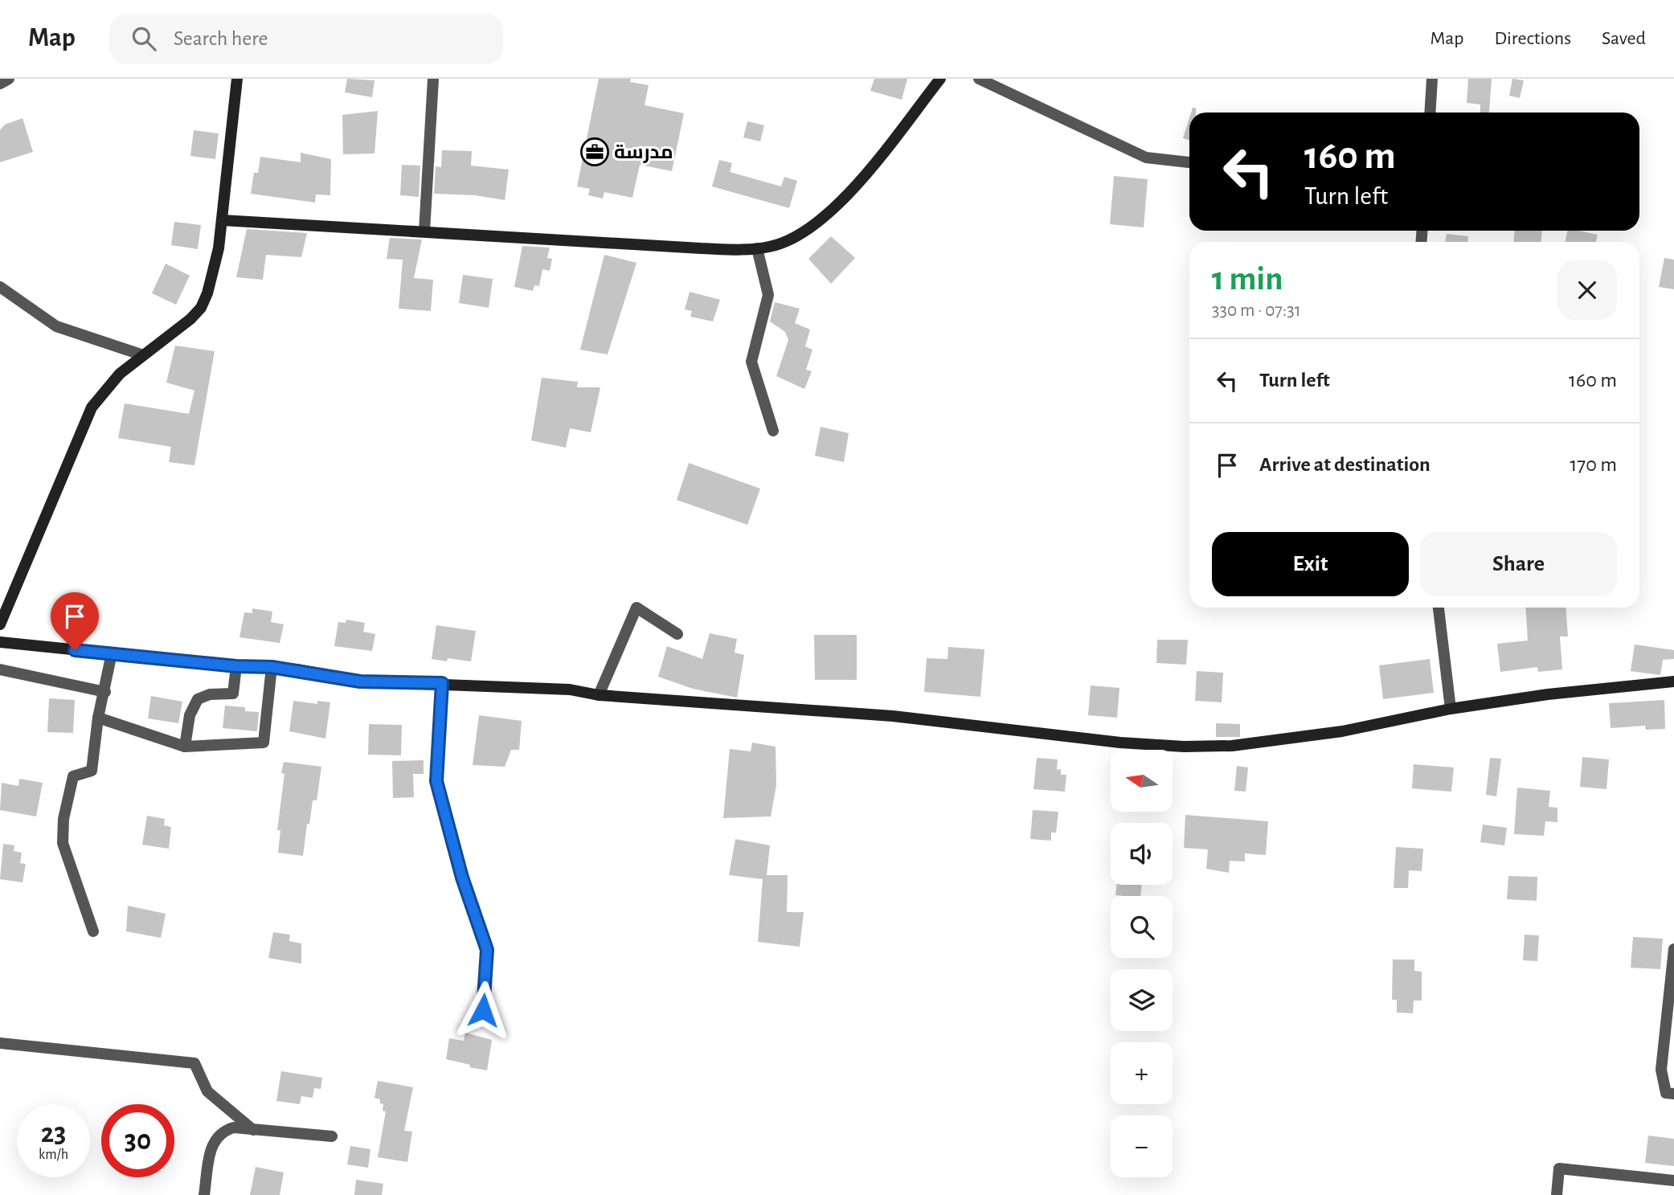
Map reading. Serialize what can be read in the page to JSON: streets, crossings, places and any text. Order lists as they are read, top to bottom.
{
  "places": {
    "office": ["مدرسة"]
  },
  "north": "left",
  "page": {
    "header": "Map",
    "search": "Search here",
    "nav": ["Map", "Directions", "Saved"],
    "turn": ["160 m", "Turn left"],
    "heading": ["1 min", "330 m · 07:31"],
    "list": [
      {
        "name": "Turn left",
        "value": "160 m"
      },
      {
        "name": "Arrive at destination",
        "value": "170 m"
      }
    ],
    "buttons": ["Exit", "Share"],
    "map_buttons": ["+", "−"],
    "speed": "23 km/h",
    "limit": "30"
  }
}
